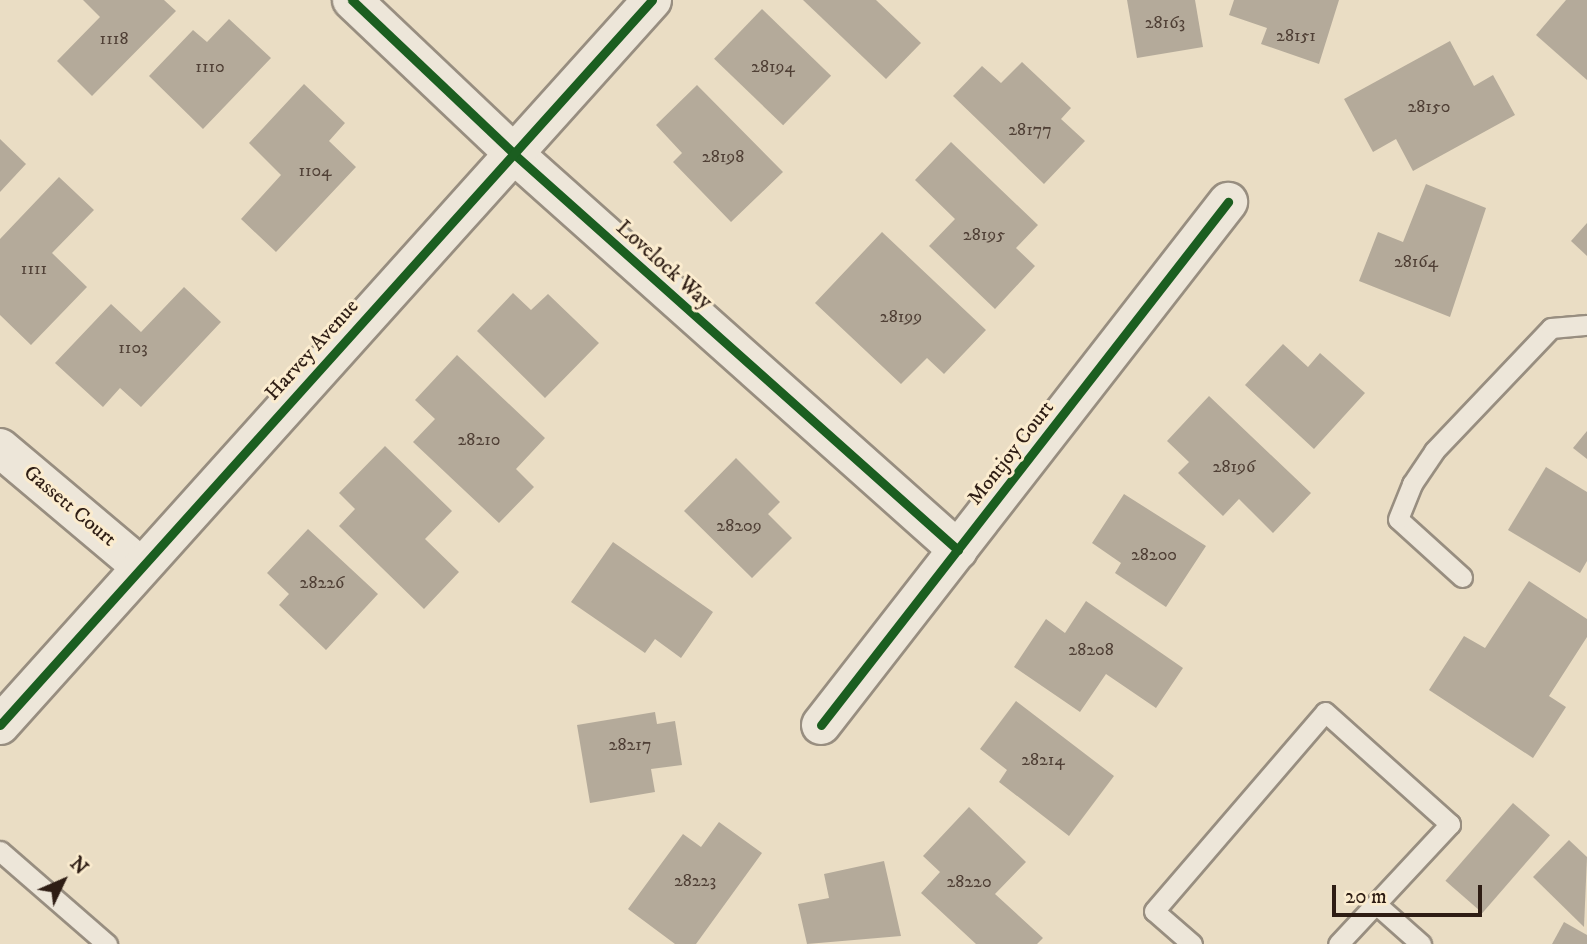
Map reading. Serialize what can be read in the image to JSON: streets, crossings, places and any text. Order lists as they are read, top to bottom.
{
  "streets": {
    "street": [
      "Lovelock Way",
      "Harvey Avenue",
      "Montjoy Court",
      "Gassett Court"
    ]
  },
  "crossings": [
    ["Lovelock Way", "Harvey Avenue"],
    ["Lovelock Way", "Montjoy Court"],
    ["Harvey Avenue", "Gassett Court"]
  ],
  "house_numbers": [
    "28163",
    "28151",
    "1118",
    "1110",
    "28194",
    "28150",
    "28177",
    "28198",
    "1104",
    "28195",
    "28164",
    "1111",
    "28199",
    "1103",
    "28210",
    "28196",
    "28209",
    "28200",
    "28226",
    "28208",
    "28217",
    "28214",
    "28223",
    "28220"
  ],
  "scale_bar": "20 m",
  "north": "top right"
}
